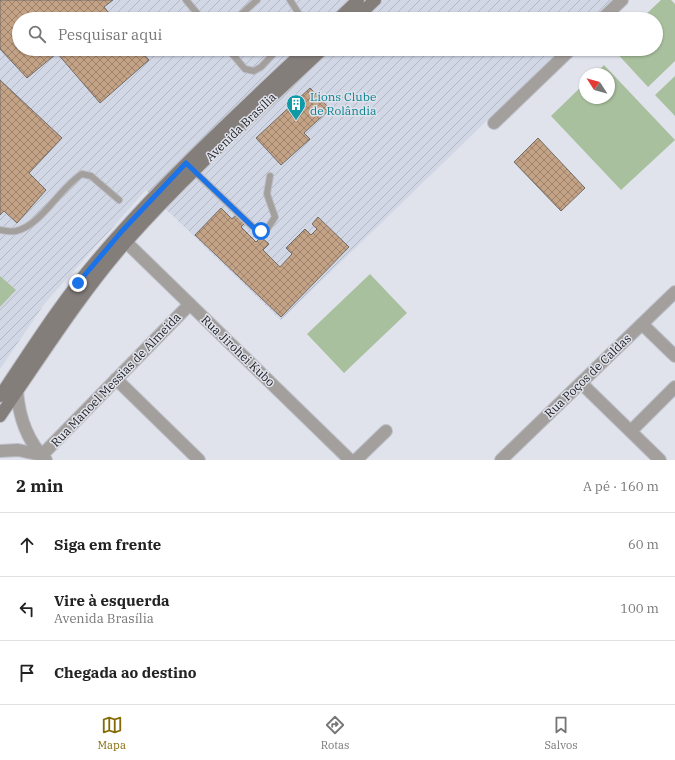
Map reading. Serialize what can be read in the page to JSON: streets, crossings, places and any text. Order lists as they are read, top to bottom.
{
  "streets": {
    "main road": ["Avenida Brasília"],
    "street": ["Rua Jirohei Kubo", "Rua Poços de Caldas", "Rua Manoel Messias de Almeida"]
  },
  "crossings": [
    ["Avenida Brasília", "Rua Jirohei Kubo"],
    ["Rua Jirohei Kubo", "Rua Manoel Messias de Almeida"]
  ],
  "places": {
    "building": ["Lions Clube de Rolândia"]
  },
  "north": "top left",
  "page": {
    "search": "Pesquisar aqui",
    "heading": ["2 min", "A pé · 160 m"],
    "list": [
      ["Siga em frente", "60 m"],
      ["Vire à esquerda", "Avenida Brasília", "100 m"],
      "Chegada ao destino"
    ],
    "nav": ["Mapa", "Rotas", "Salvos"]
  }
}
